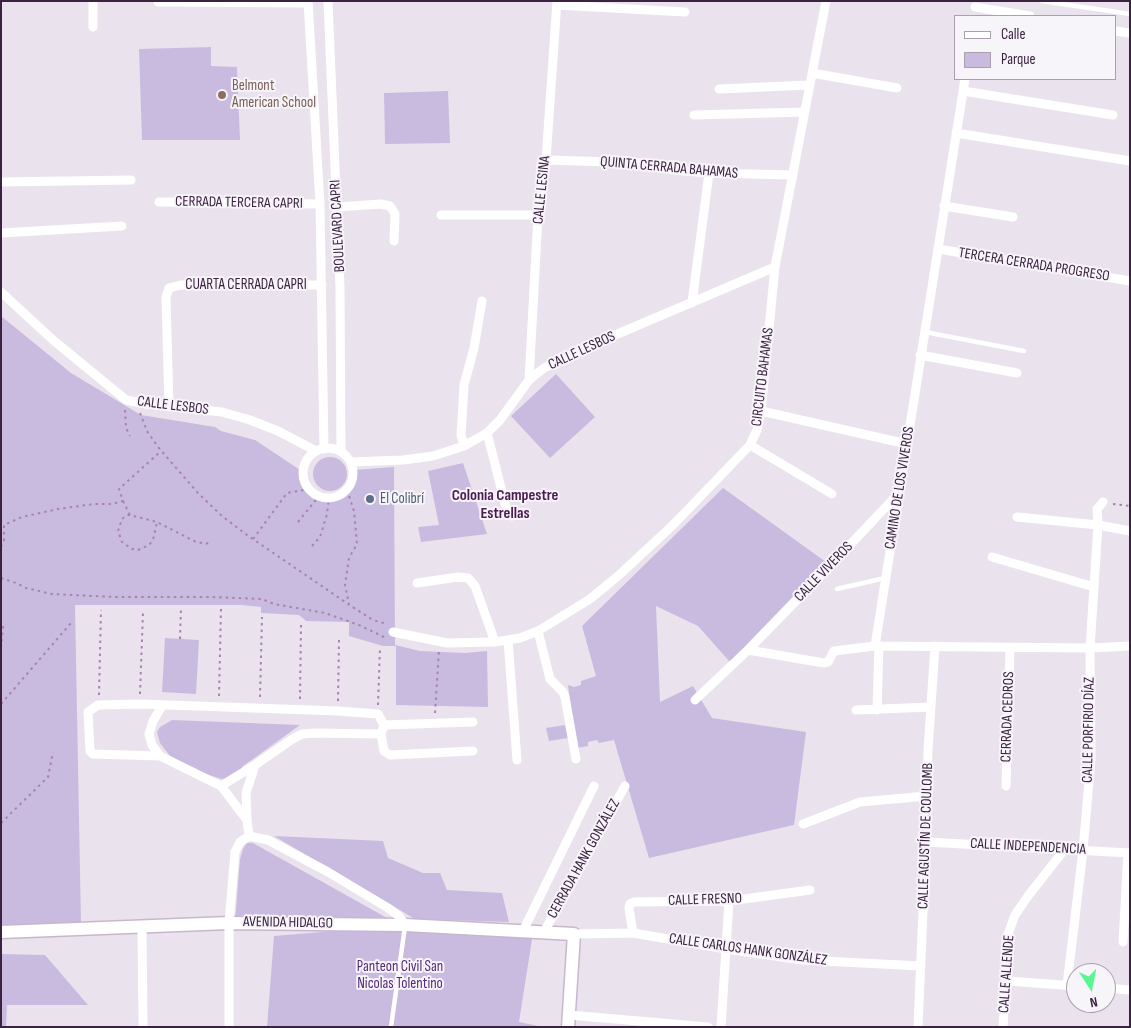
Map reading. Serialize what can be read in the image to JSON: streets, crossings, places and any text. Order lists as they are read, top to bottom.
{
  "streets": {
    "street": [
      "QUINTA CERRADA BAHAMAS",
      "CALLE LESINA",
      "CERRADA TERCERA CAPRI",
      "BOULEVARD CAPRI",
      "TERCERA CERRADA PROGRESO",
      "CUARTA CERRADA CAPRI",
      "CALLE LESBOS",
      "CIRCUITO BAHAMAS",
      "CAMINO DE LOS VIVEROS",
      "CALLE VIVEROS",
      "CERRADA CEDROS",
      "CALLE PORFIRIO DÍAZ",
      "CALLE AGUSTÍN DE COULOMB",
      "CALLE INDEPENDENCIA",
      "CERRADA HANK GONZÁLEZ",
      "CALLE FRESNO",
      "AVENIDA HIDALGO",
      "CALLE CARLOS HANK GONZÁLEZ",
      "CALLE ALLENDE"
    ]
  },
  "crossings": [
    ["QUINTA CERRADA BAHAMAS", "CALLE LESINA"],
    ["QUINTA CERRADA BAHAMAS", "CIRCUITO BAHAMAS"],
    ["CALLE LESINA", "CALLE LESBOS"],
    ["CERRADA TERCERA CAPRI", "BOULEVARD CAPRI"],
    ["BOULEVARD CAPRI", "CUARTA CERRADA CAPRI"],
    ["BOULEVARD CAPRI", "CALLE LESBOS"],
    ["TERCERA CERRADA PROGRESO", "CAMINO DE LOS VIVEROS"],
    ["CUARTA CERRADA CAPRI", "CALLE LESBOS"],
    ["CALLE LESBOS", "CIRCUITO BAHAMAS"],
    ["CAMINO DE LOS VIVEROS", "CALLE VIVEROS"],
    ["CALLE PORFIRIO DÍAZ", "CALLE INDEPENDENCIA"],
    ["CALLE AGUSTÍN DE COULOMB", "CALLE INDEPENDENCIA"],
    ["CALLE AGUSTÍN DE COULOMB", "CALLE CARLOS HANK GONZÁLEZ"],
    ["CALLE INDEPENDENCIA", "CALLE ALLENDE"],
    ["CERRADA HANK GONZÁLEZ", "AVENIDA HIDALGO"],
    ["CALLE FRESNO", "CALLE CARLOS HANK GONZÁLEZ"],
    ["AVENIDA HIDALGO", "CALLE CARLOS HANK GONZÁLEZ"]
  ],
  "districts": ["Colonia Campestre Estrellas"],
  "parks": ["Panteon Civil San Nicolas Tolentino"],
  "places": ["Belmont American School", "El Colibrí"],
  "legend": ["Calle", "Parque"],
  "north": "bottom"
}
